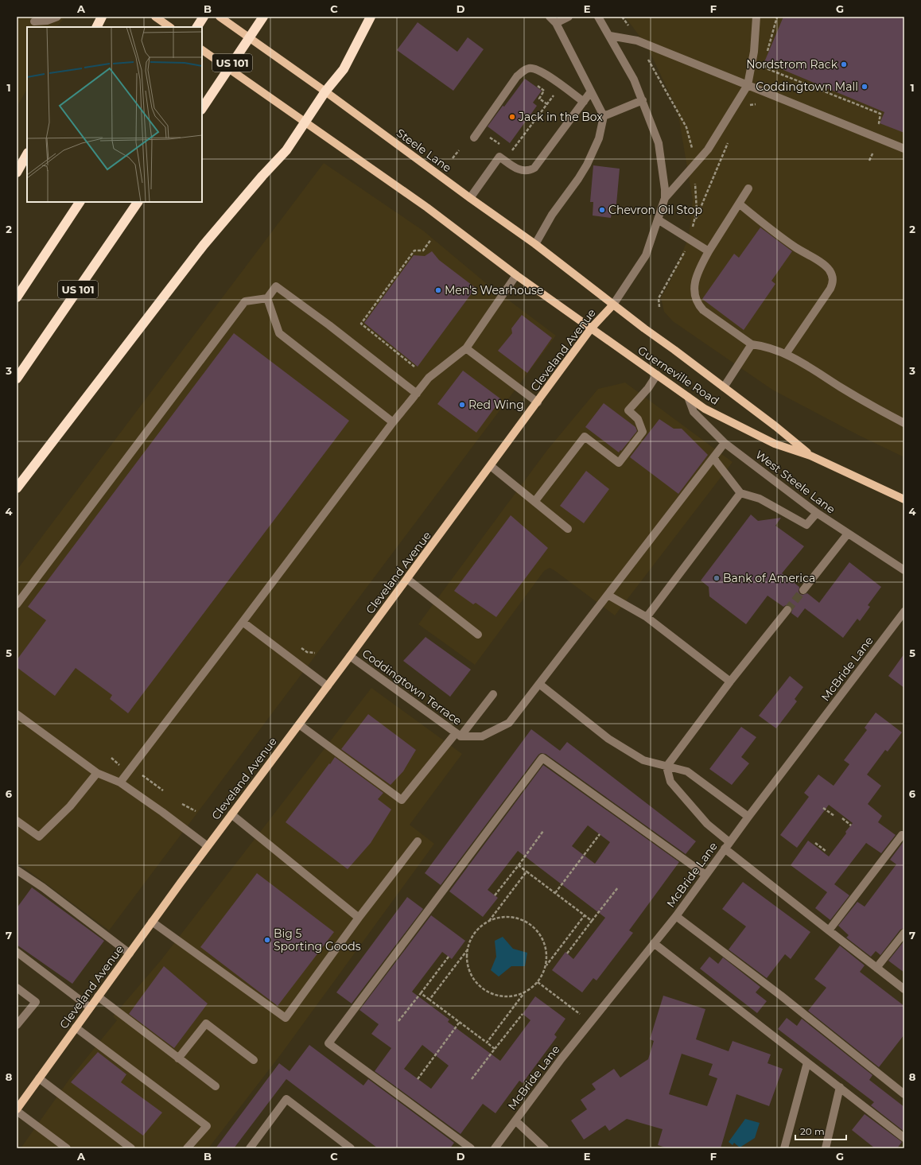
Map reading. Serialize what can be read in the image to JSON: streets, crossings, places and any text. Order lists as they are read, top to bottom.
{
  "streets": {
    "highway": ["US 101"],
    "main road": ["Steele Lane", "Cleveland Avenue", "Guerneville Road"],
    "street": ["West Steele Lane", "McBride Lane", "Coddingtown Terrace"]
  },
  "crossings": [
    ["Steele Lane", "Cleveland Avenue"],
    ["Steele Lane", "Guerneville Road"],
    ["Cleveland Avenue", "Guerneville Road"],
    ["Cleveland Avenue", "Coddingtown Terrace"],
    ["Guerneville Road", "West Steele Lane"]
  ],
  "places": [
    "Nordstrom Rack",
    "Coddingtown Mall",
    "Jack in the Box",
    "Chevron Oil Stop",
    "Men's Wearhouse",
    "Red Wing",
    "Bank of America",
    "Big 5 Sporting Goods"
  ],
  "scale_bar": "20 m",
  "grid": {
    "columns": [
      "A",
      "B",
      "C",
      "D",
      "E",
      "F",
      "G"
    ],
    "rows": [
      "1",
      "2",
      "3",
      "4",
      "5",
      "6",
      "7",
      "8"
    ]
  }
}
